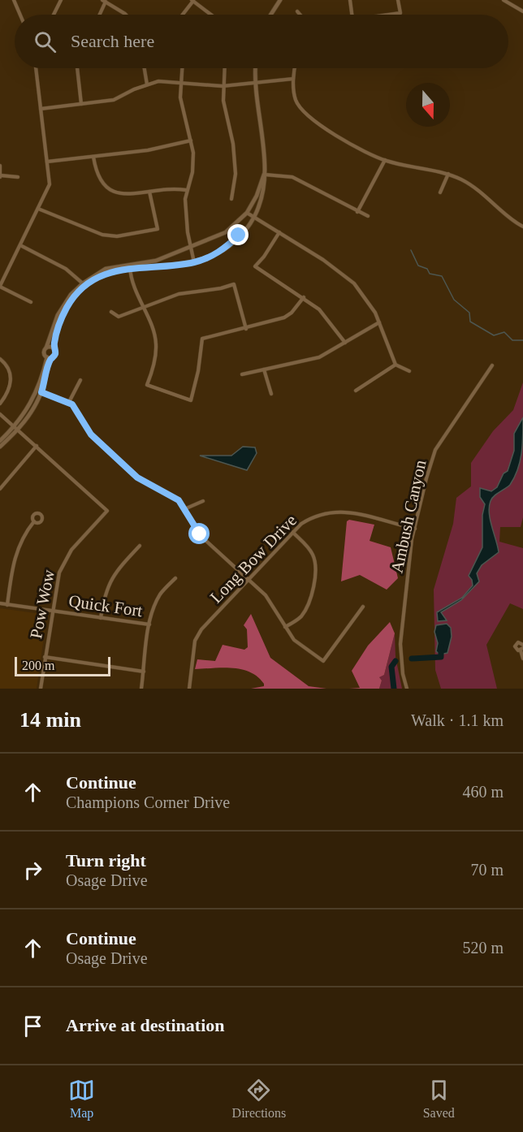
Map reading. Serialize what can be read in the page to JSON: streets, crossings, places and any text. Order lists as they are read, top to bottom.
{
  "streets": {
    "street": [
      "Ambush Canyon",
      "Long Bow Drive",
      "Pow Wow",
      "Quick Fort"
    ]
  },
  "crossings": [
    ["Ambush Canyon", "Long Bow Drive"],
    ["Pow Wow", "Quick Fort"]
  ],
  "scale_bar": "200 m",
  "north": "bottom",
  "page": {
    "search": "Search here",
    "scale": "200 m",
    "heading": ["14 min", "Walk · 1.1 km"],
    "list": [
      ["Continue", "Champions Corner Drive", "460 m"],
      ["Turn right", "Osage Drive", "70 m"],
      ["Continue", "Osage Drive", "520 m"],
      "Arrive at destination"
    ],
    "nav": ["Map", "Directions", "Saved"]
  }
}
